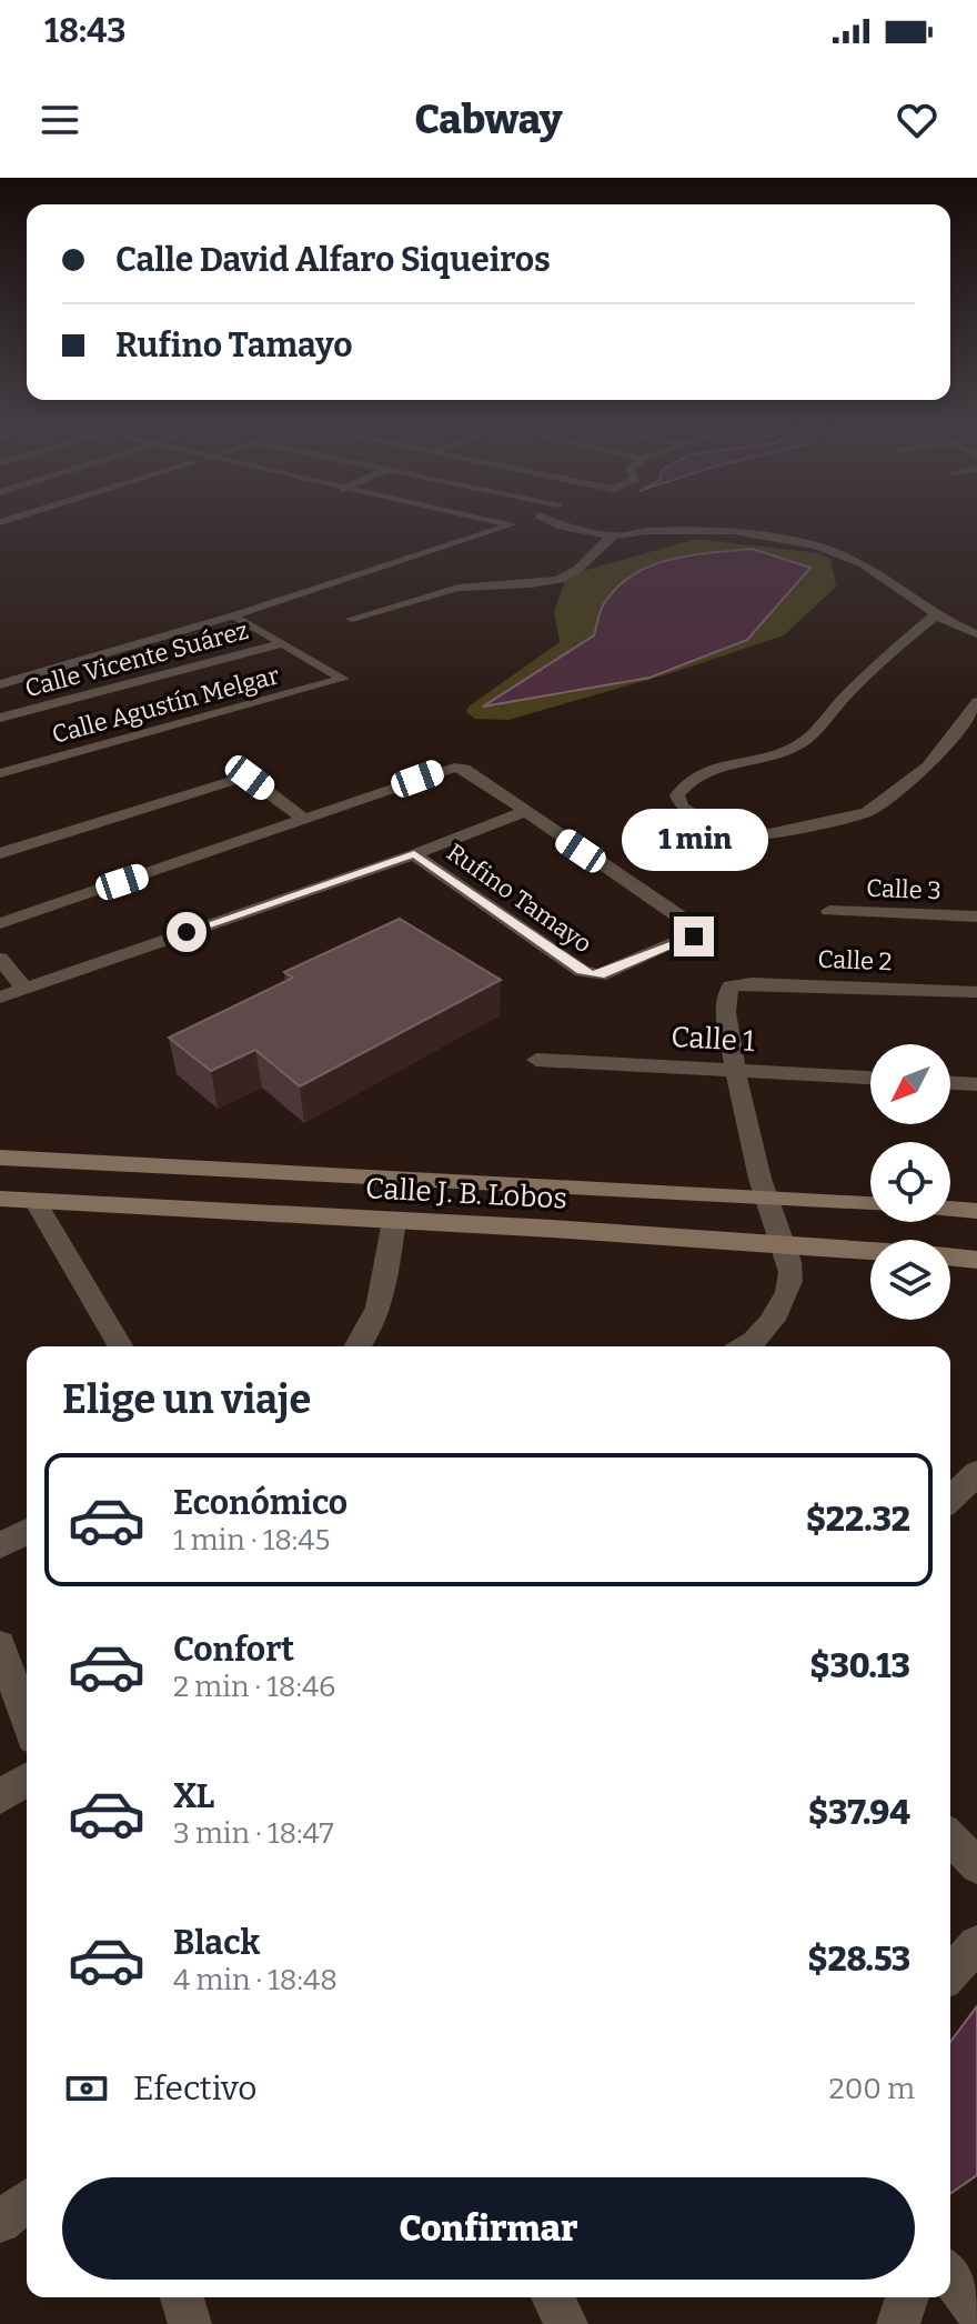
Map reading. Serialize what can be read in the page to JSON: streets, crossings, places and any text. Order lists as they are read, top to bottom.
{
  "streets": {
    "main road": ["Calle J. B. Lobos"],
    "street": [
      "Calle Vicente Suárez",
      "Calle Agustín Melgar",
      "Calle 3",
      "Rufino Tamayo",
      "Calle 2",
      "Calle 1"
    ]
  },
  "crossings": [
    ["Calle Vicente Suárez", "Calle Agustín Melgar"],
    ["Calle 2", "Calle 1"]
  ],
  "north": "bottom left",
  "page": {
    "status": "18:43",
    "header": "Cabway",
    "banner": ["Calle David Alfaro Siqueiros", "Rufino Tamayo"],
    "bubble": "1 min",
    "heading": "Elige un viaje",
    "list": [
      {
        "name": "Económico",
        "note": "1 min · 18:45",
        "value": "$22.32"
      },
      {
        "name": "Confort",
        "note": "2 min · 18:46",
        "value": "$30.13"
      },
      {
        "name": "XL",
        "note": "3 min · 18:47",
        "value": "$37.94"
      },
      {
        "name": "Black",
        "note": "4 min · 18:48",
        "value": "$28.53"
      }
    ],
    "pay": ["Efectivo", "200 m"],
    "buttons": "Confirmar"
  }
}
